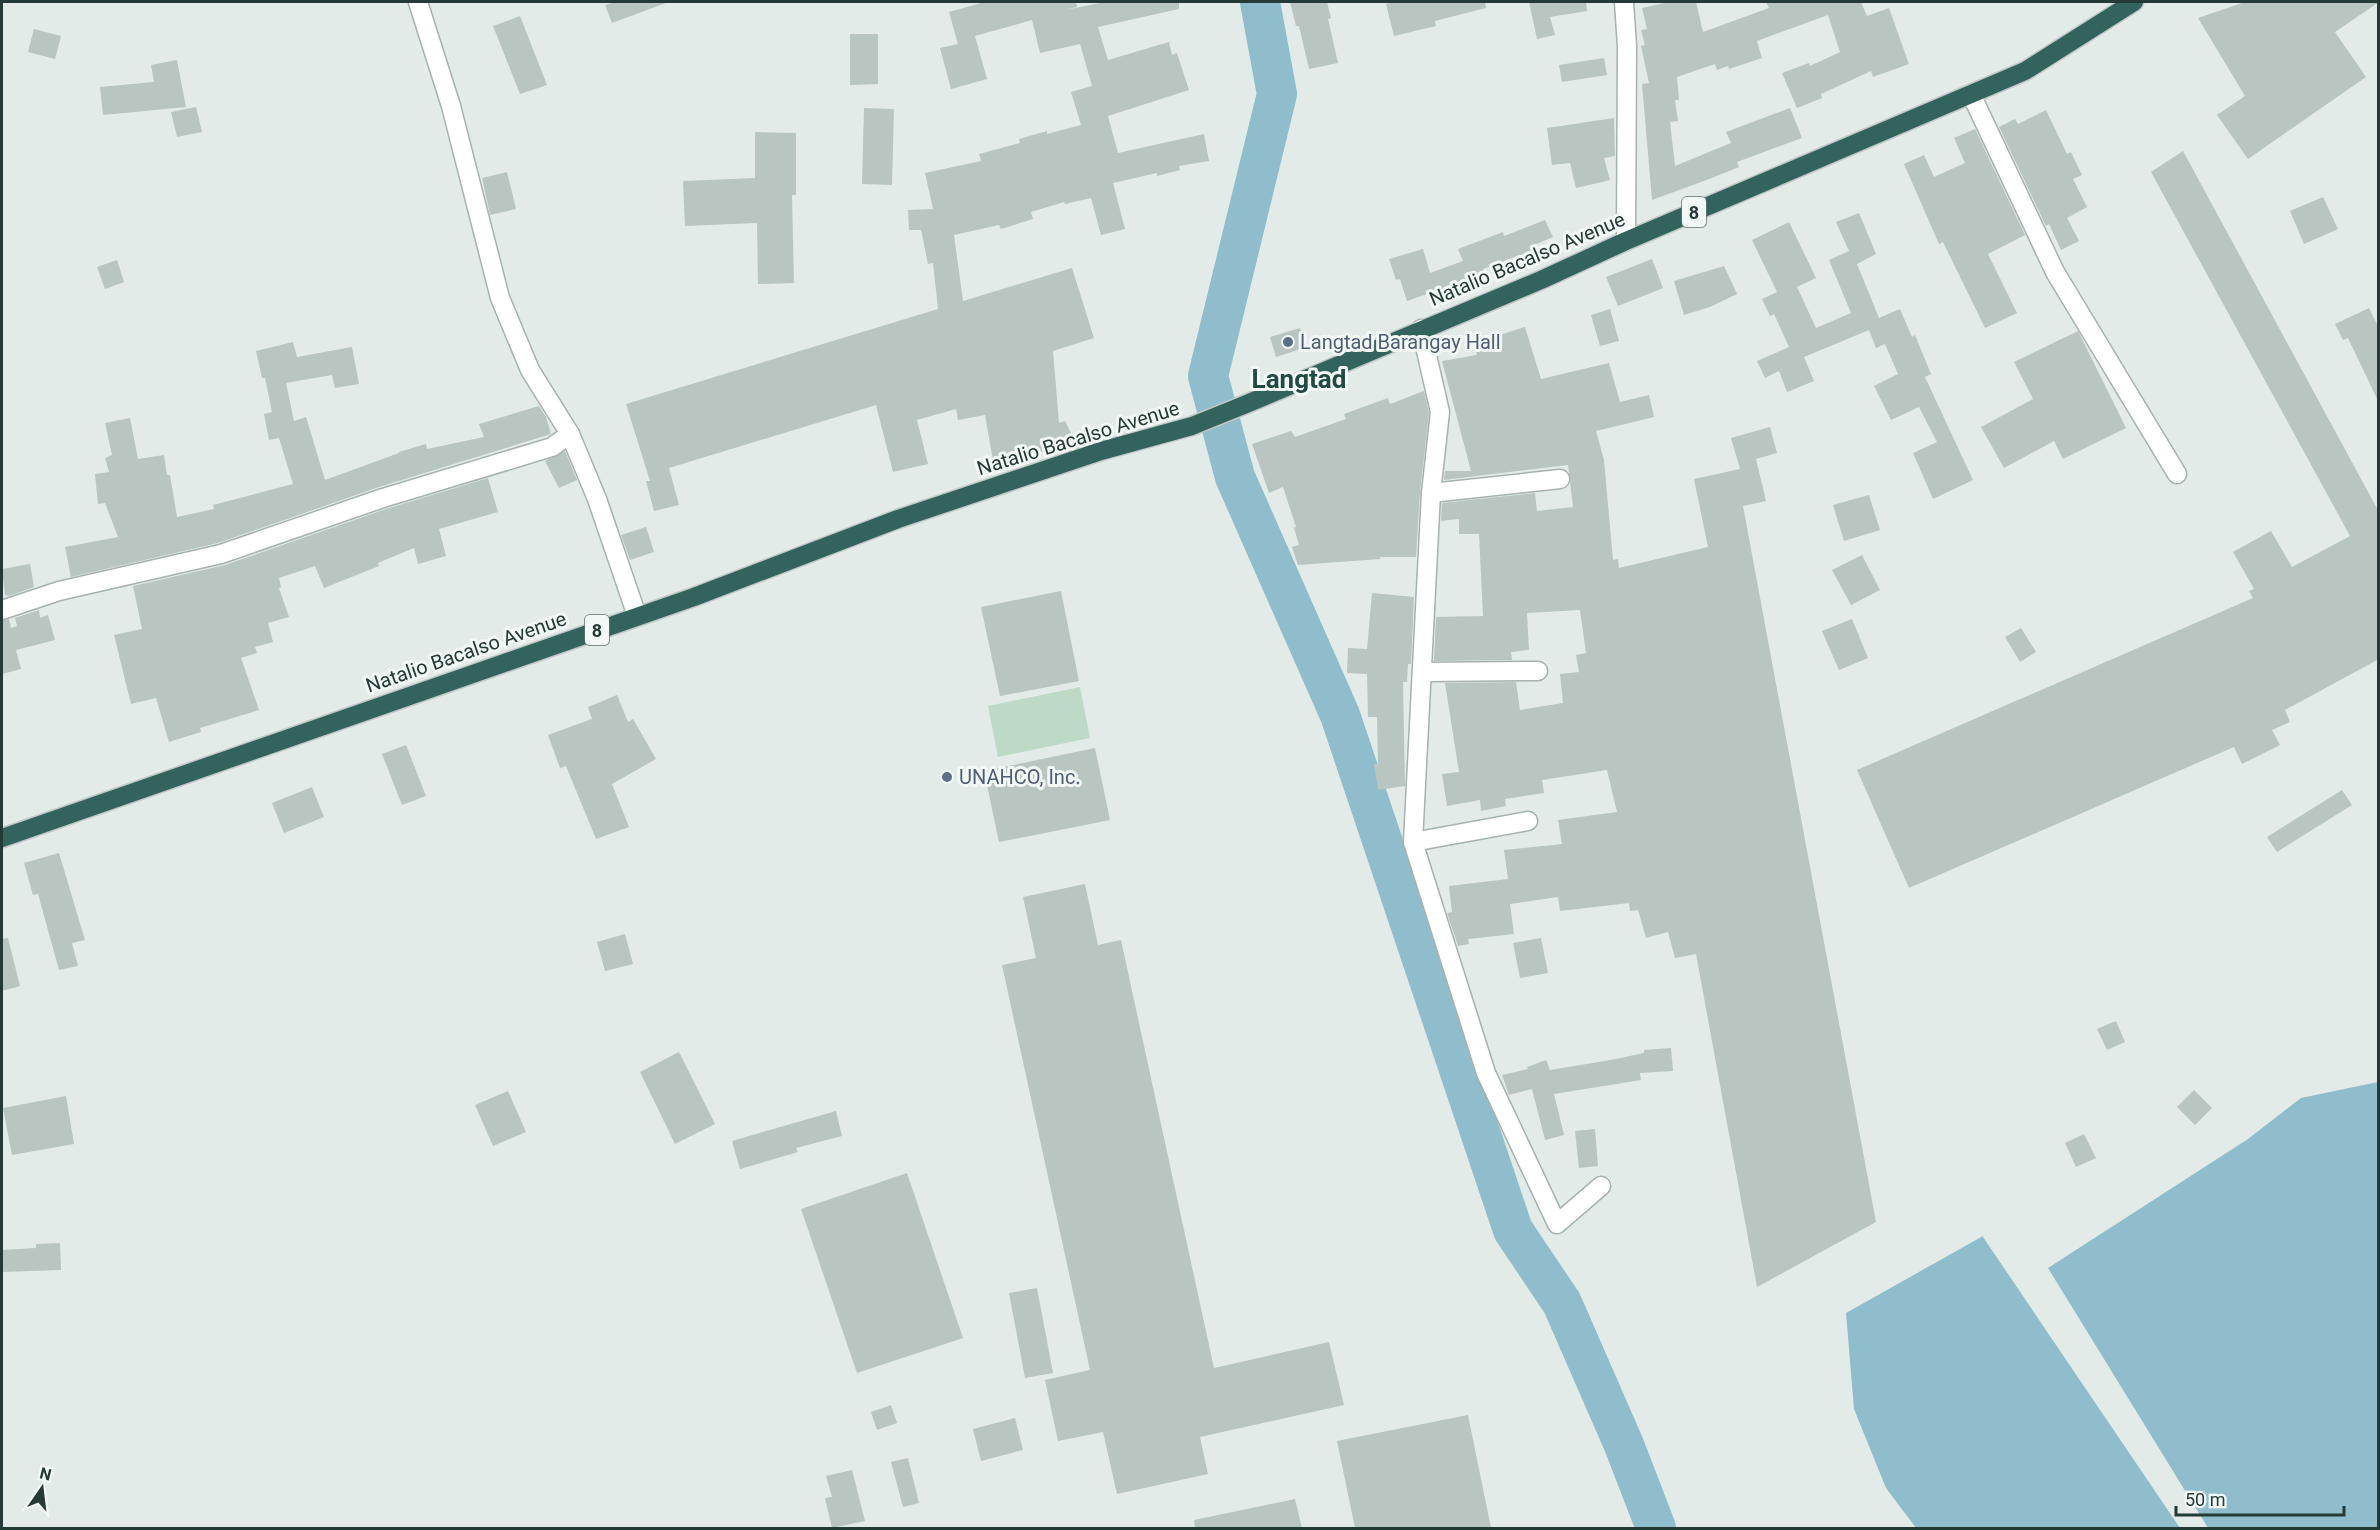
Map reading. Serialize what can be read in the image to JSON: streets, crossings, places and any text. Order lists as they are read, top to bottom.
{
  "streets": {
    "highway": ["8", "Natalio Bacalso Avenue"]
  },
  "districts": ["Langtad"],
  "places": ["Langtad Barangay Hall", "UNAHCO, Inc."],
  "scale_bar": "50 m",
  "north": "top"
}
